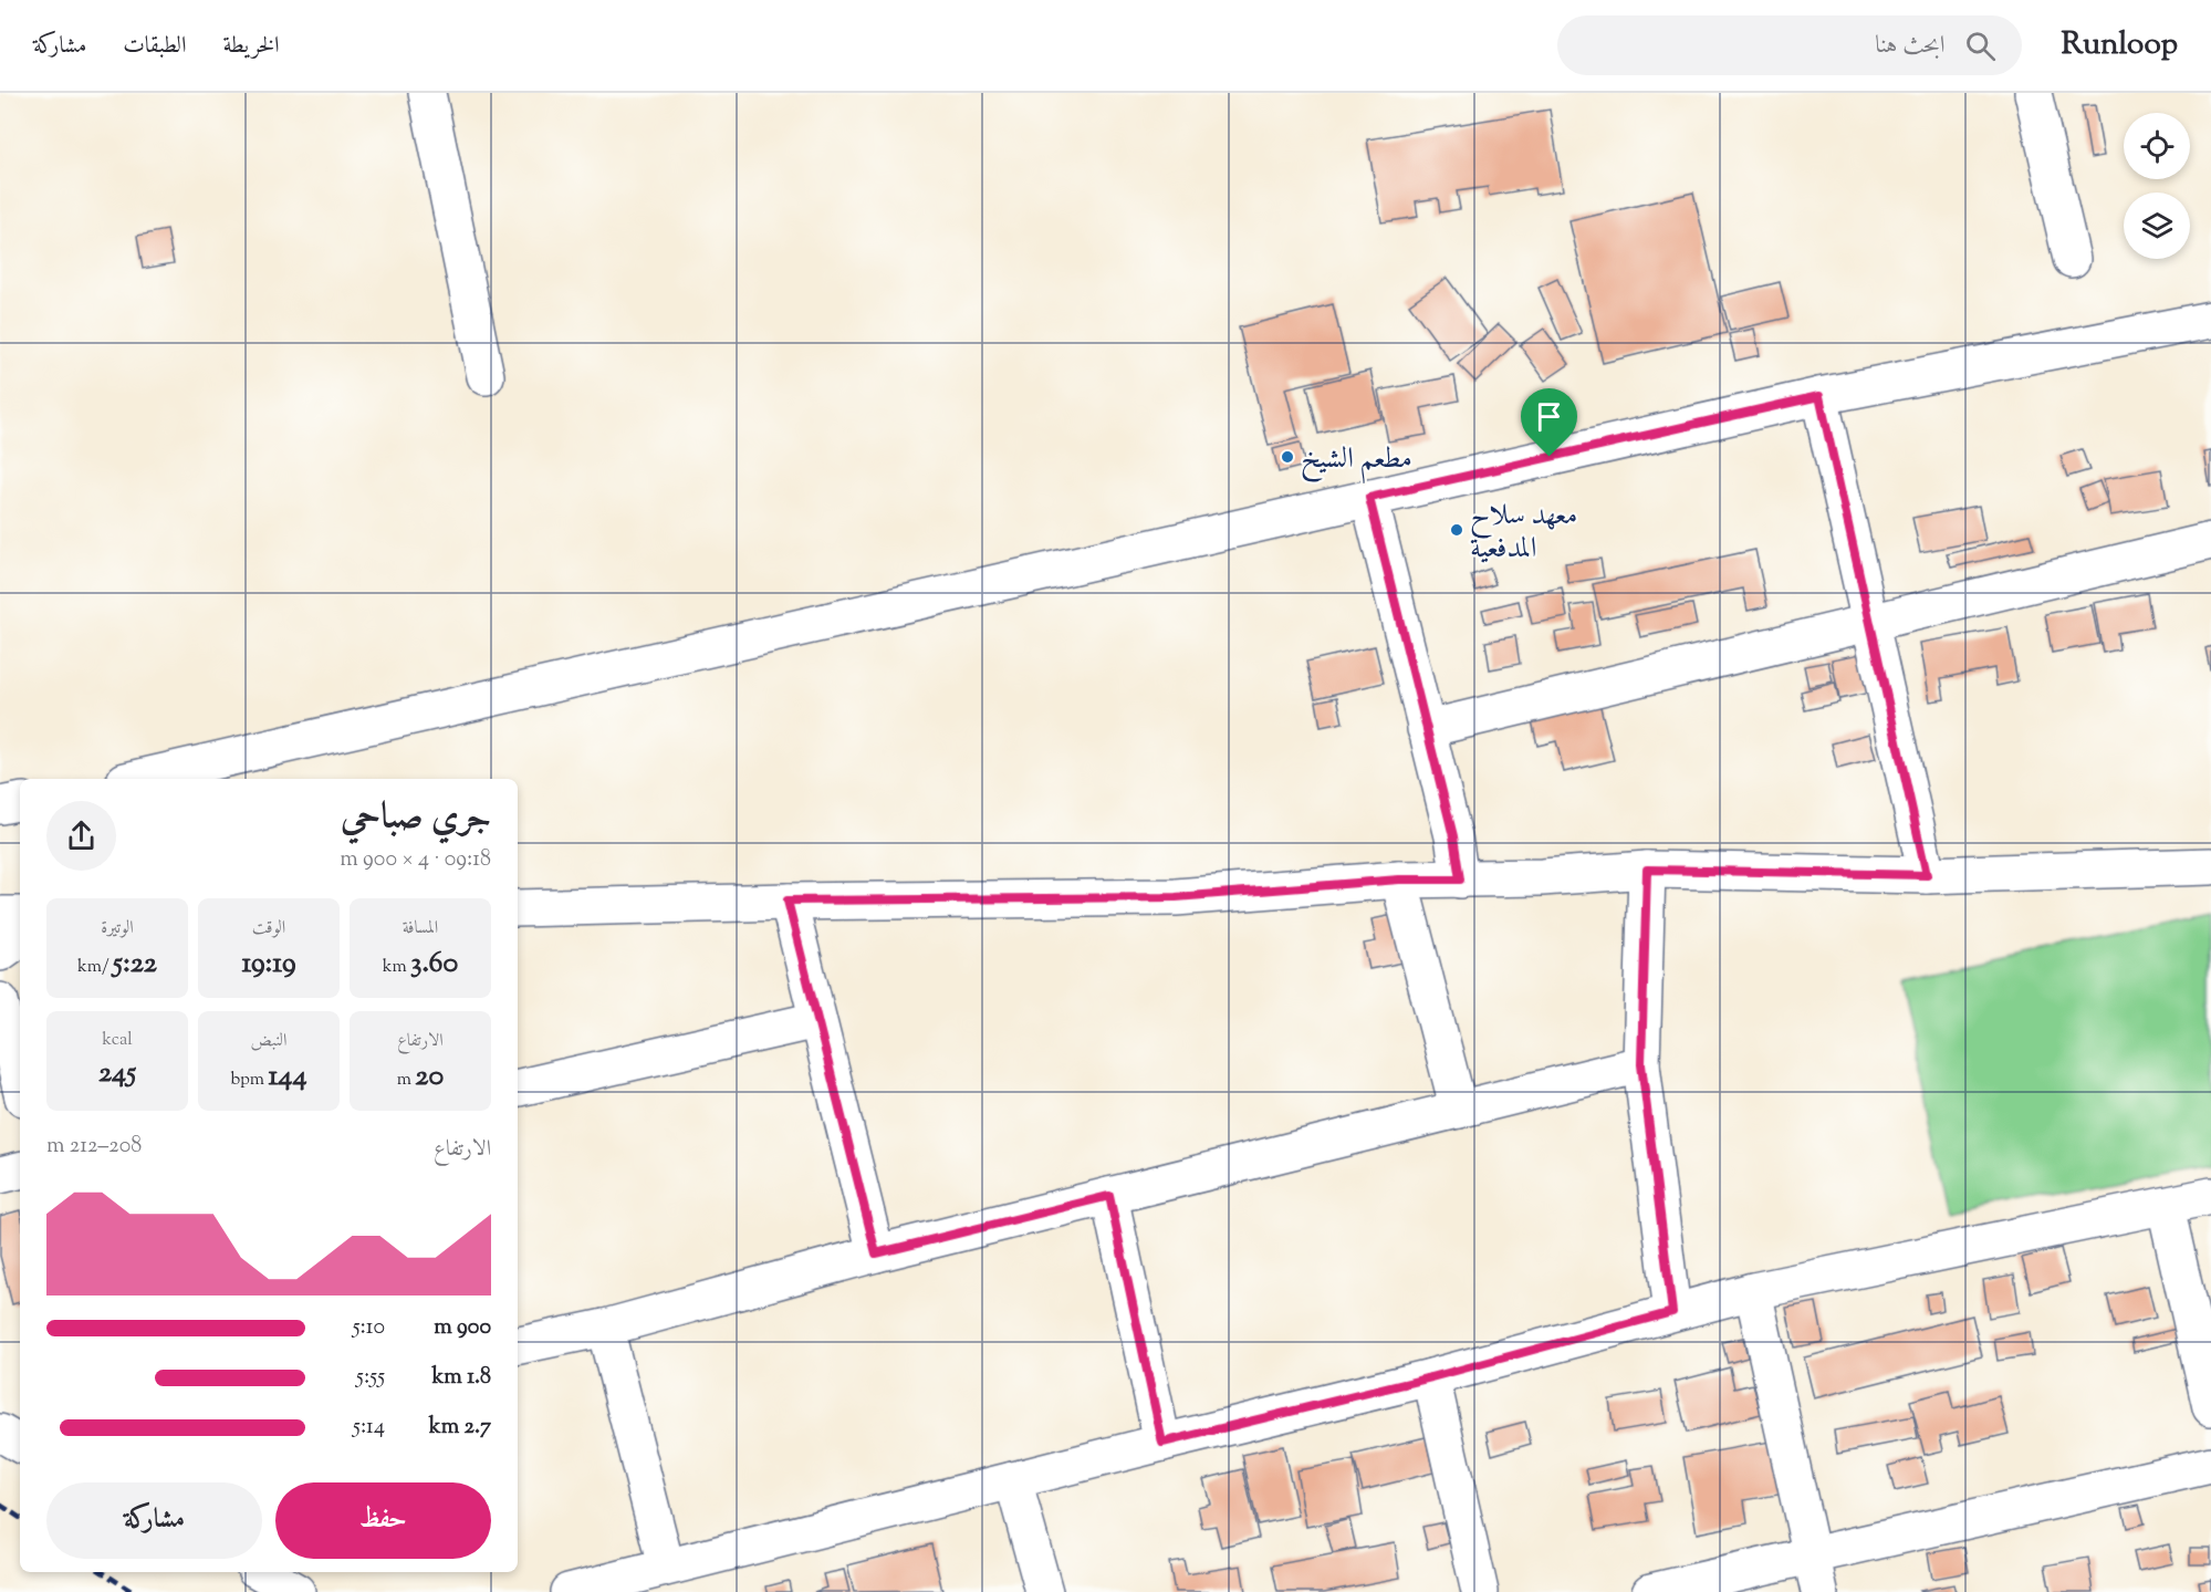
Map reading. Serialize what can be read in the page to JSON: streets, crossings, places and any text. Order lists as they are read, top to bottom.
{
  "places": ["مطعم الشيخ", "معهد سلاح المدفعية"],
  "page": {
    "header": "Runloop",
    "search": "ابحث هنا",
    "nav": ["الخريطة", "الطبقات", "مشاركة"],
    "heading": ["جري صباحي", "09:18 · 4 × 900 m"],
    "stats": [
      ["المسافة", "3.60 km"],
      ["الوقت", "19:19"],
      ["الوتيرة", "5:22 /km"],
      ["الارتفاع", "20 m"],
      ["النبض", "144 bpm"],
      ["kcal", "245"]
    ],
    "chart": ["الارتفاع", "208–212 m"],
    "list": [
      {
        "name": "900 m",
        "note": "5:10"
      },
      {
        "name": "1.8 km",
        "note": "5:55"
      },
      {
        "name": "2.7 km",
        "note": "5:14"
      }
    ],
    "buttons": ["حفظ", "مشاركة"]
  }
}
